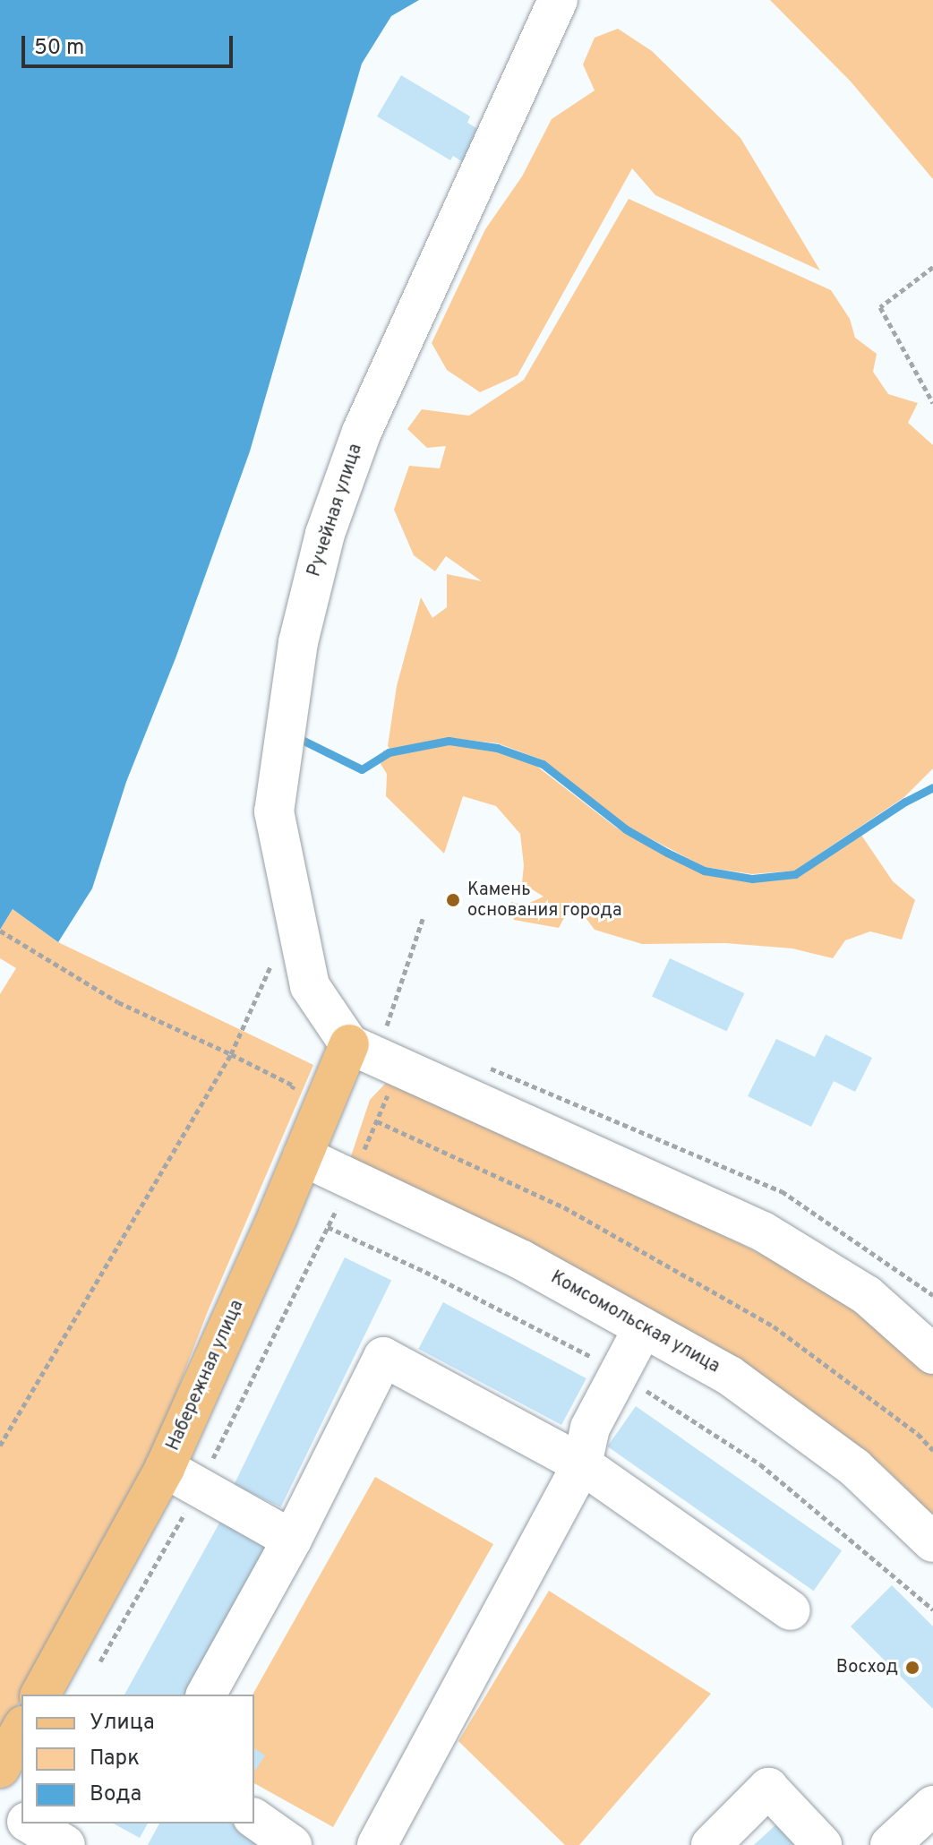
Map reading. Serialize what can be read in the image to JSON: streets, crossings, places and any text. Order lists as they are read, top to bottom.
{
  "streets": {
    "main road": ["Набережная улица"],
    "street": ["Ручейная улица", "Комсомольская улица"]
  },
  "crossings": [
    ["Ручейная улица", "Набережная улица"],
    ["Комсомольская улица", "Набережная улица"]
  ],
  "places": ["Камень основания города", "Восход"],
  "legend": ["Улица", "Парк", "Вода"],
  "scale_bar": "50 m"
}
